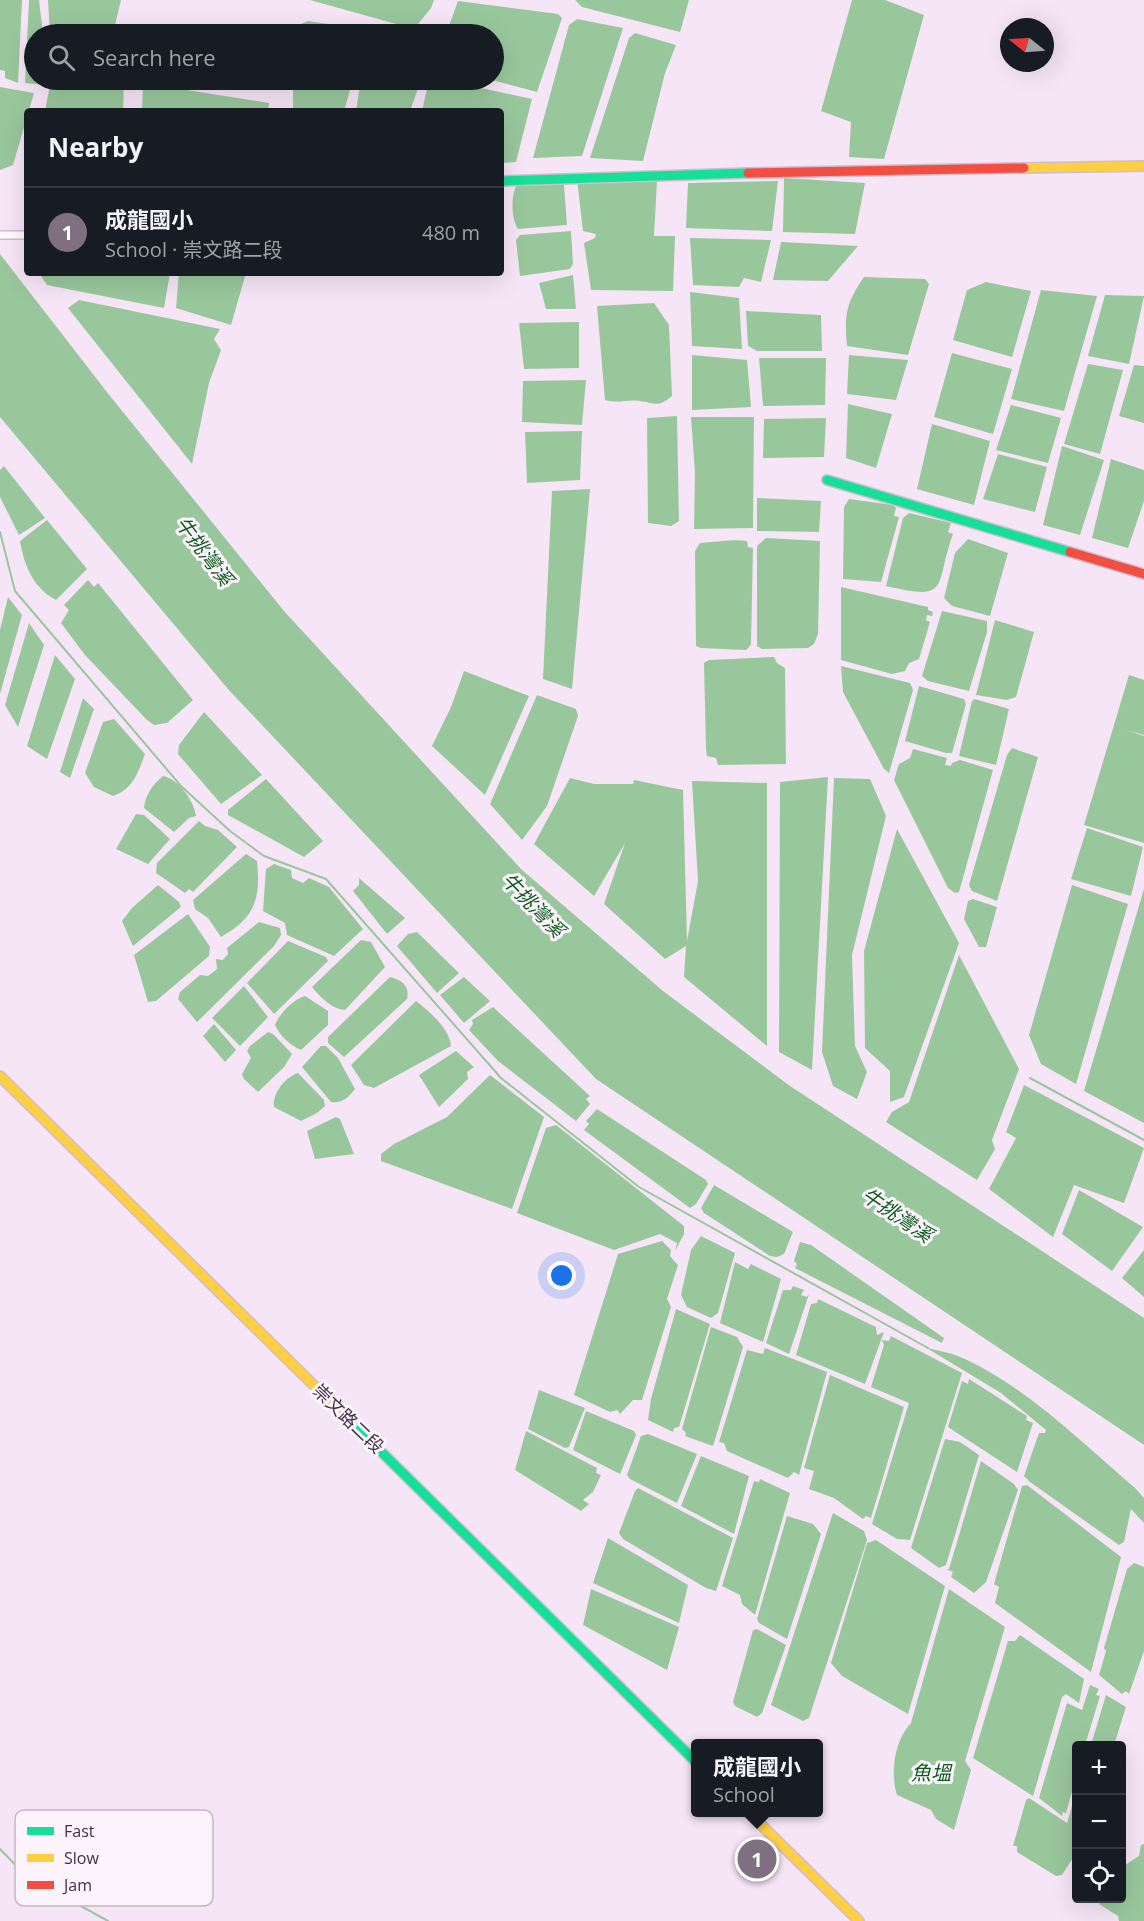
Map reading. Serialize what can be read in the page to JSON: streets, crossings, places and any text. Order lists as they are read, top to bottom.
{
  "streets": {
    "street": ["崇文路二段"]
  },
  "water": ["牛挑灣溪", "魚塭"],
  "legend": ["Fast", "Slow", "Jam"],
  "north": "left",
  "page": {
    "search": "Search here",
    "heading": "Nearby",
    "list": [
      {
        "mark": "1",
        "name": "成龍國小",
        "note": "School · 崇文路二段",
        "value": "480 m"
      }
    ],
    "popup": ["成龍國小", "School"],
    "map_buttons": ["+", "−"],
    "pins": "1"
  }
}
